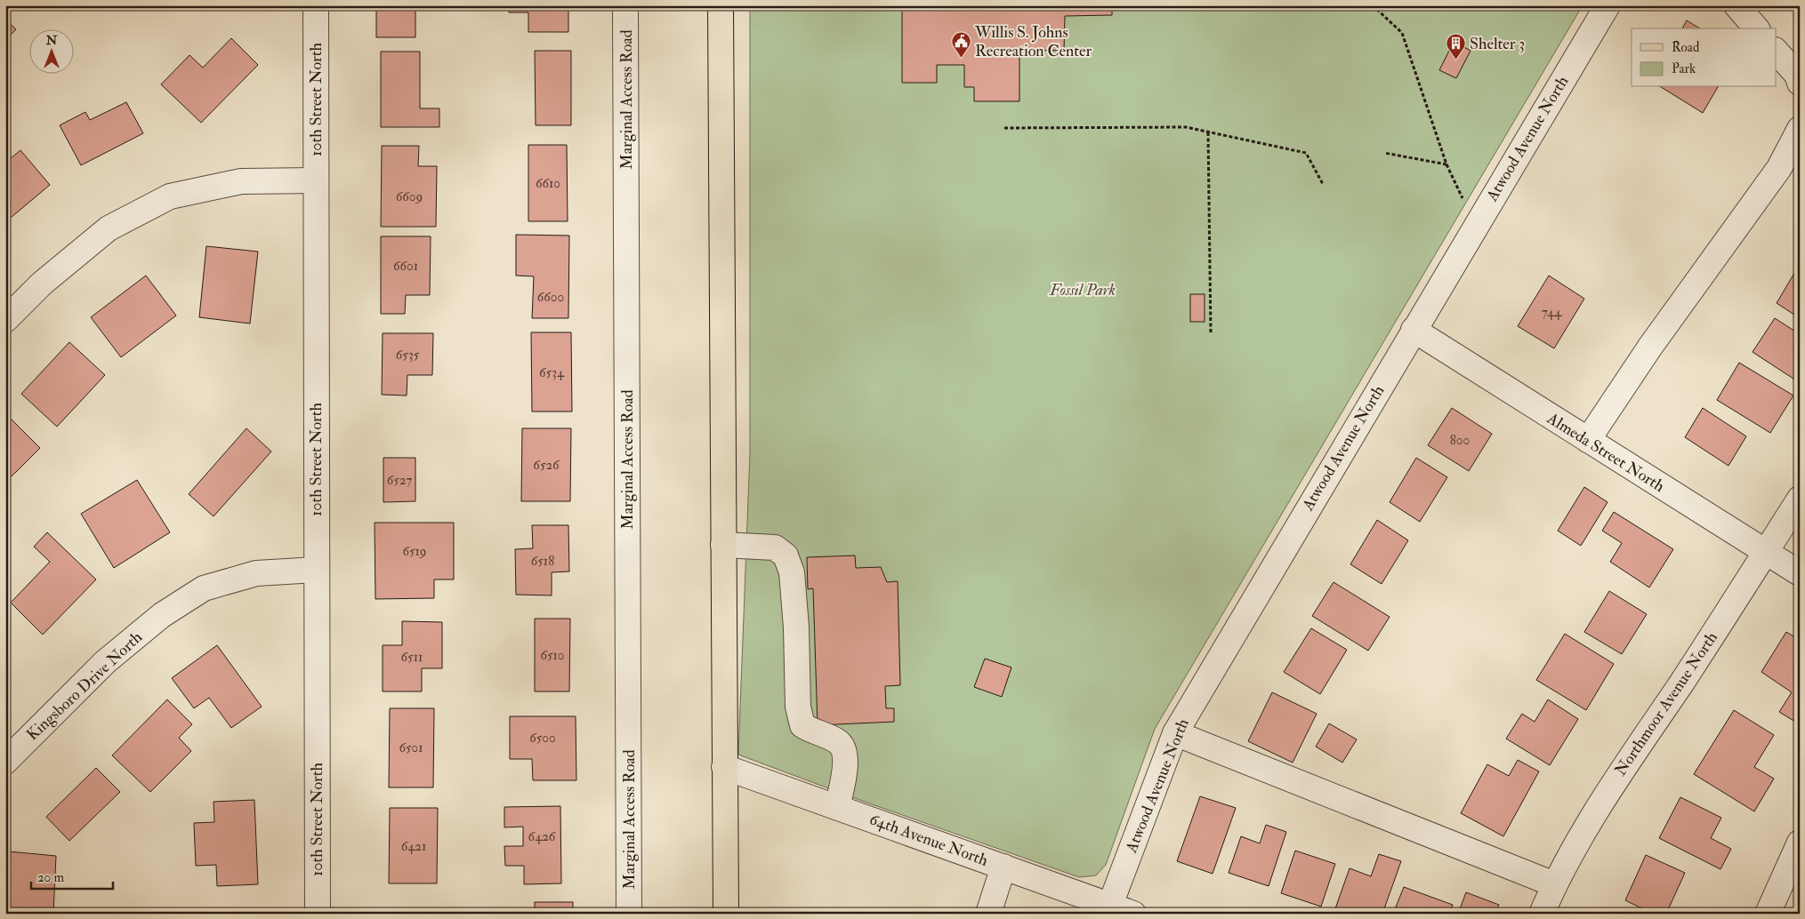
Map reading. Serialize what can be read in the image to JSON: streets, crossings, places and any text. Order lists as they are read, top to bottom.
{
  "streets": {
    "street": [
      "10th Street North",
      "Marginal Access Road",
      "Atwood Avenue North",
      "Almeda Street North",
      "Kingsboro Drive North",
      "Northmoor Avenue North",
      "64th Avenue North"
    ]
  },
  "crossings": [
    ["10th Street North", "Kingsboro Drive North"],
    ["Atwood Avenue North", "Almeda Street North"],
    ["Atwood Avenue North", "64th Avenue North"],
    ["Almeda Street North", "Northmoor Avenue North"]
  ],
  "parks": ["Fossil Park"],
  "places": {
    "public building": ["Willis S. Johns Recreation Center"],
    "building": ["Shelter 3"]
  },
  "house_numbers": [
    "6610",
    "6609",
    "6601",
    "6600",
    "744",
    "6535",
    "6534",
    "800",
    "6526",
    "6527",
    "6519",
    "6518",
    "6510",
    "6511",
    "6500",
    "6501",
    "6426",
    "6421"
  ],
  "legend": ["Road", "Park"],
  "scale_bar": "20 m",
  "north": "top"
}
